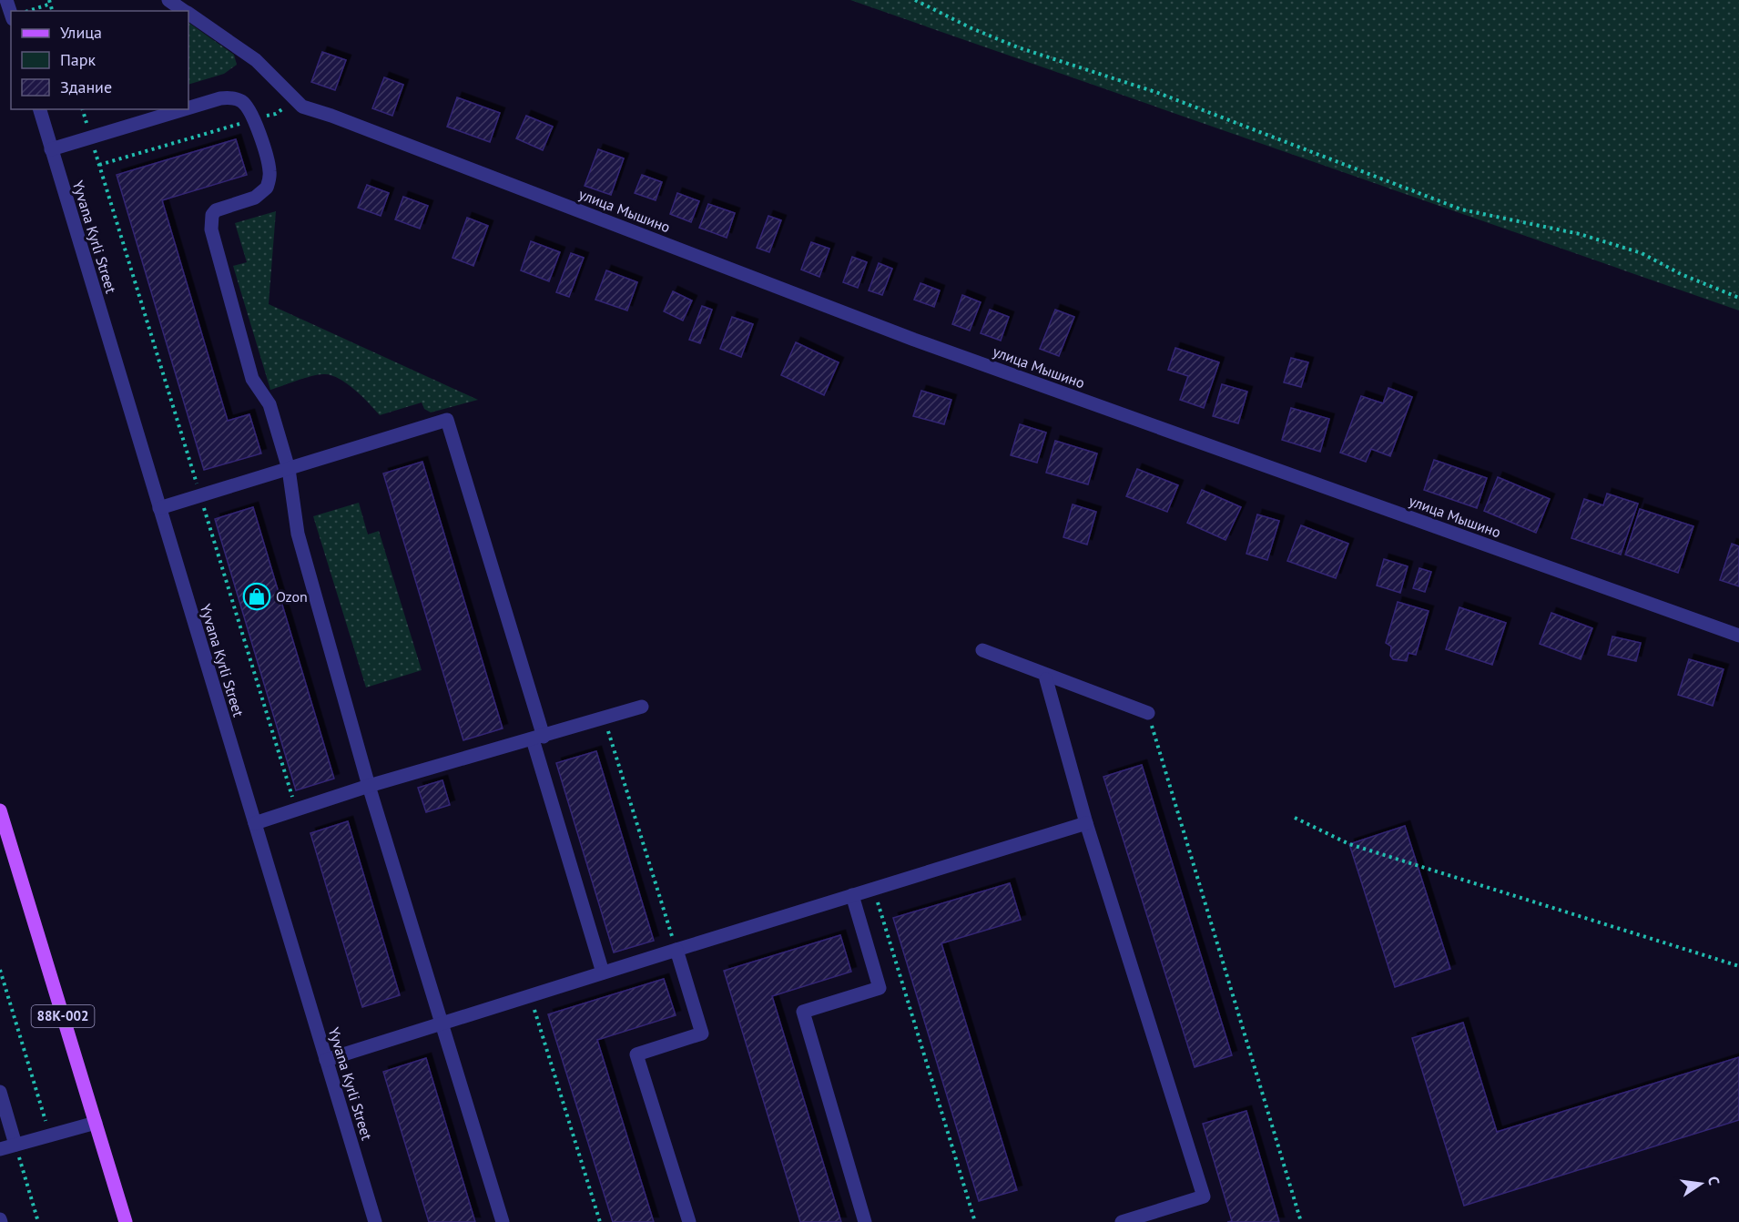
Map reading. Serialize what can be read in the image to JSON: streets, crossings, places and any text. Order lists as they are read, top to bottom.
{
  "streets": {
    "main road": ["88К-002"],
    "street": ["улица Мышино", "Yyvana Kyrli Street"]
  },
  "places": {
    "shop": ["Ozon"]
  },
  "legend": ["Улица", "Парк", "Здание"],
  "north": "right"
}
